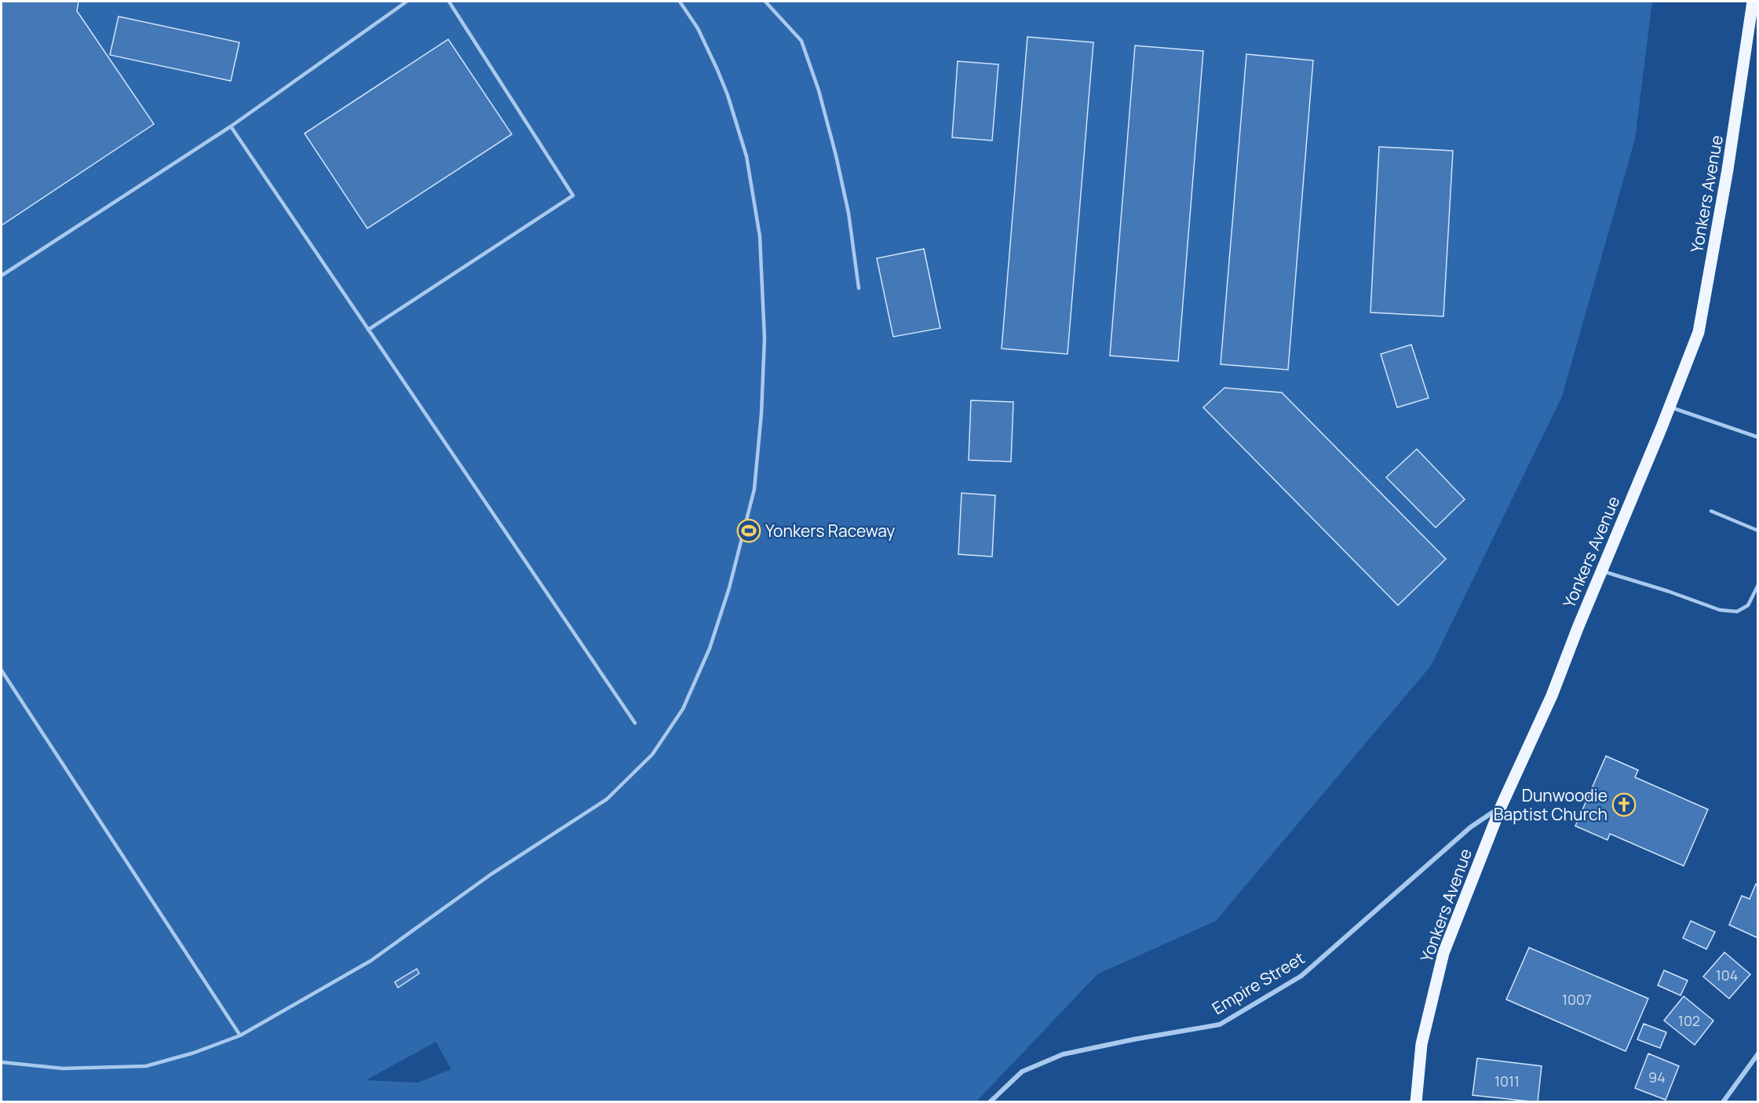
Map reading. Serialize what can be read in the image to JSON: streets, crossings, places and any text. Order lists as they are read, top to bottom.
{
  "streets": {
    "main road": ["Yonkers Avenue"],
    "street": ["Empire Street"]
  },
  "crossings": [
    ["Yonkers Avenue", "Empire Street"]
  ],
  "places": {
    "sports": ["Yonkers Raceway"],
    "church": ["Dunwoodie Baptist Church"]
  },
  "house_numbers": [
    "104",
    "1007",
    "102",
    "94",
    "1011"
  ]
}
